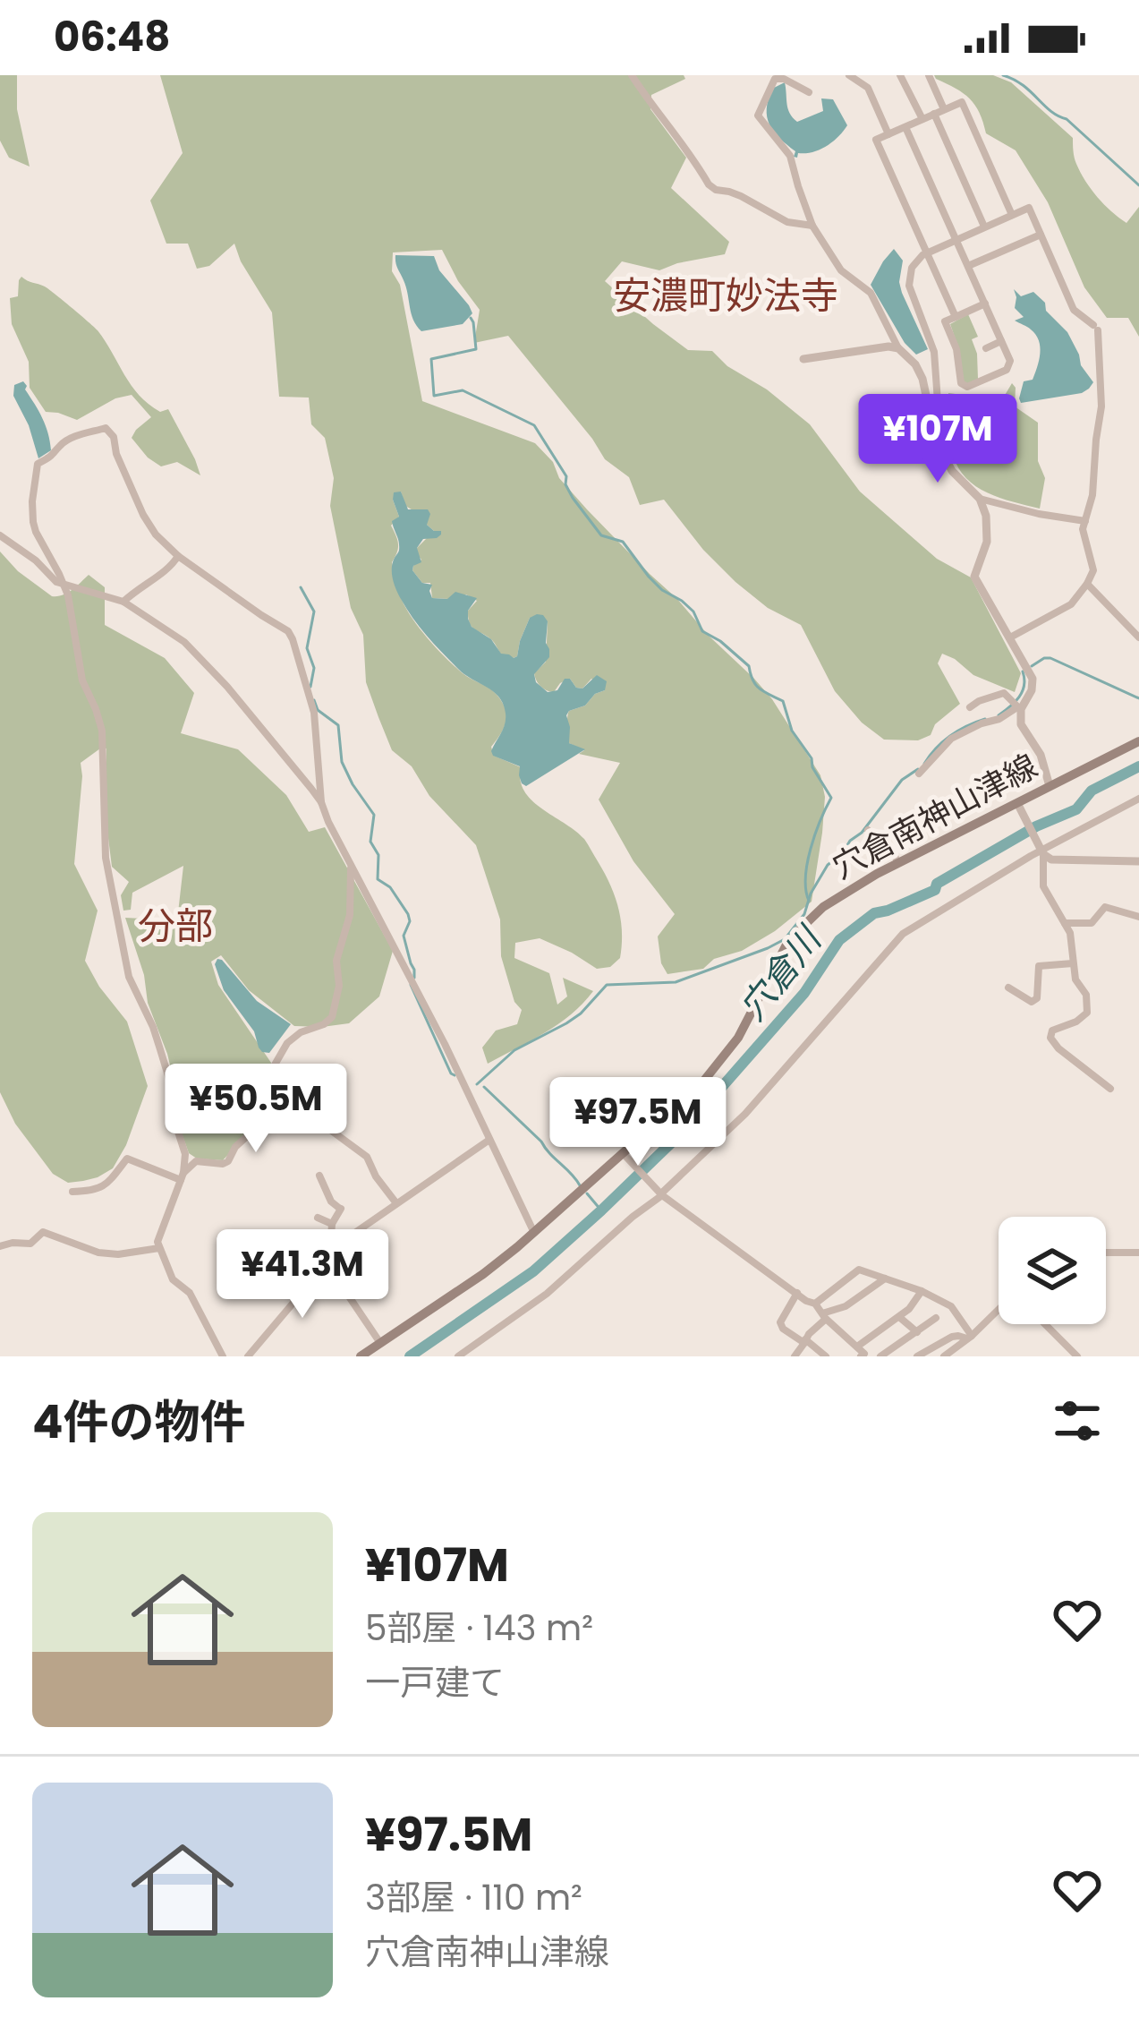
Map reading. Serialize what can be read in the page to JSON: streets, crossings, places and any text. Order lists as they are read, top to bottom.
{
  "streets": {
    "main road": ["穴倉南神山津線"]
  },
  "districts": ["安濃町妙法寺", "分部"],
  "water": ["穴倉川"],
  "page": {
    "status": "06:48",
    "price": [
      "¥107M",
      "¥50.5M",
      "¥97.5M",
      "¥41.3M"
    ],
    "heading": "4件の物件",
    "list": [
      {
        "name": "¥107M",
        "note": "5部屋 · 143 m² · 一戸建て"
      },
      {
        "name": "¥97.5M",
        "note": "3部屋 · 110 m² · 穴倉南神山津線"
      }
    ]
  }
}
